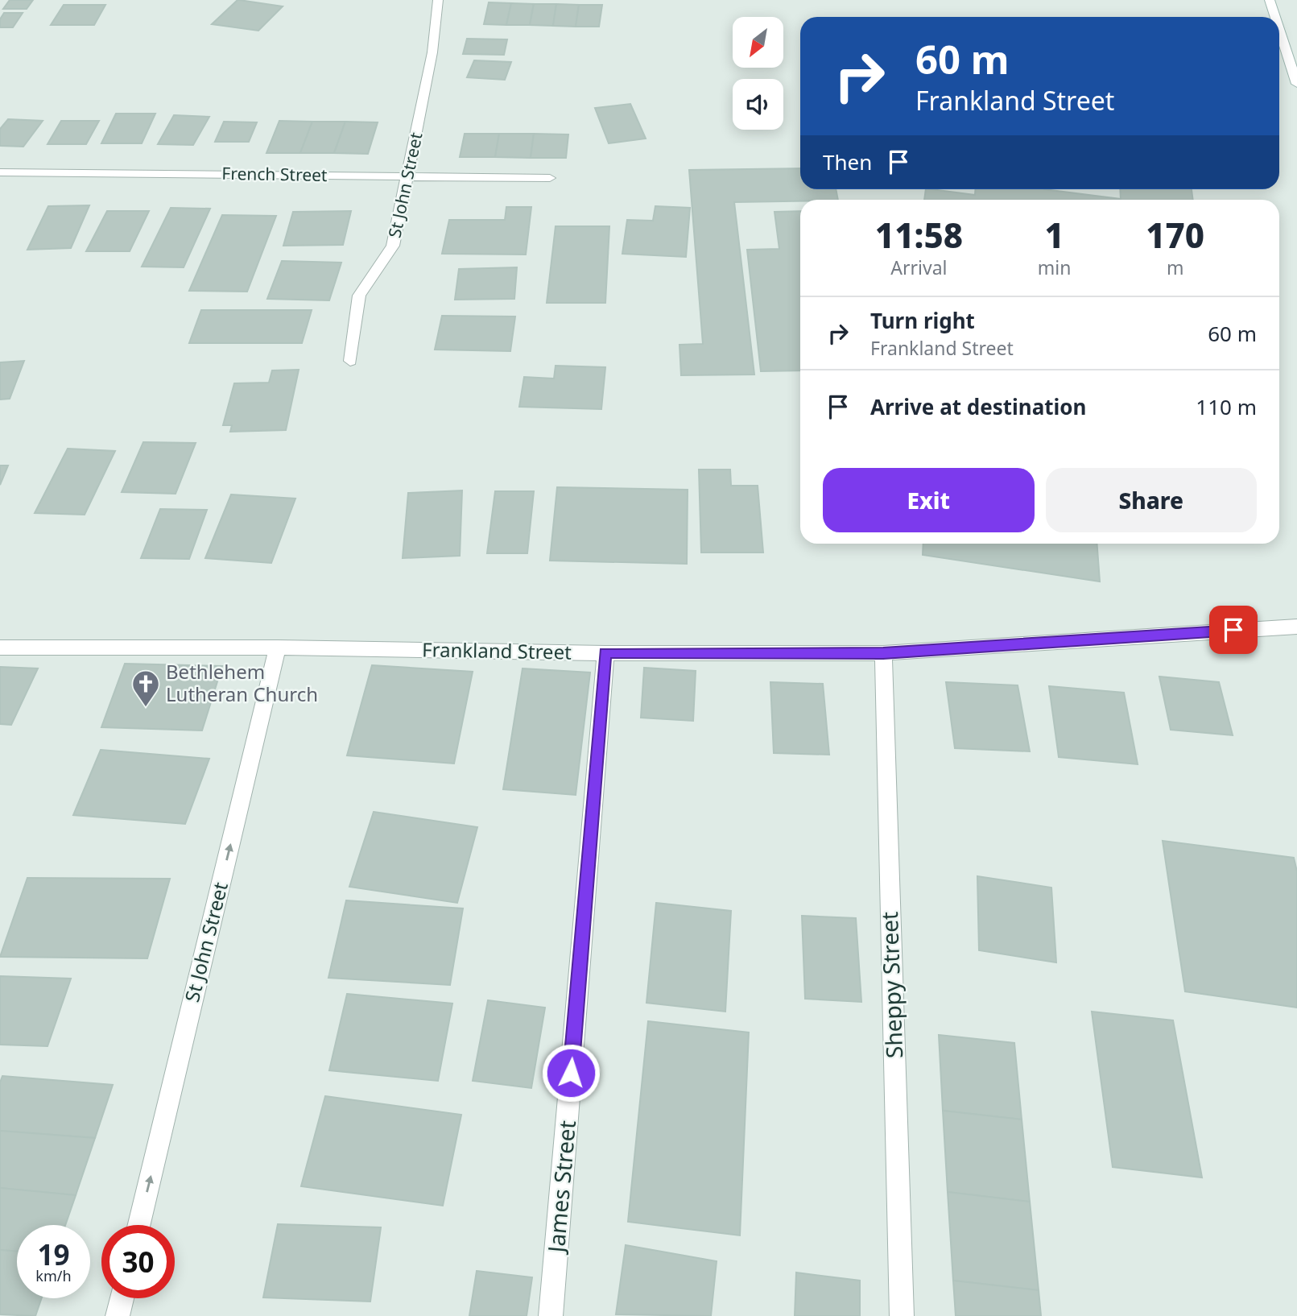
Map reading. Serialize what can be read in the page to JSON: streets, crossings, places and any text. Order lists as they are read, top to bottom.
{
  "streets": {
    "street": [
      "French Street",
      "St John Street",
      "Frankland Street",
      "Sheppy Street",
      "James Street"
    ]
  },
  "crossings": [
    ["French Street", "St John Street"],
    ["St John Street", "Frankland Street"],
    ["Frankland Street", "Sheppy Street"],
    ["Frankland Street", "James Street"]
  ],
  "one_way": ["St John Street"],
  "places": {
    "church": ["Bethlehem Lutheran Church"]
  },
  "north": "bottom left",
  "page": {
    "turn": ["60 m", "Frankland Street"],
    "then": "Then",
    "eta": [
      "11:58",
      "Arrival",
      "1",
      "min",
      "170",
      "m"
    ],
    "list": [
      {
        "name": "Turn right",
        "note": "Frankland Street",
        "value": "60 m"
      },
      {
        "name": "Arrive at destination",
        "value": "110 m"
      }
    ],
    "buttons": ["Exit", "Share"],
    "speed": "19 km/h",
    "limit": "30"
  }
}
